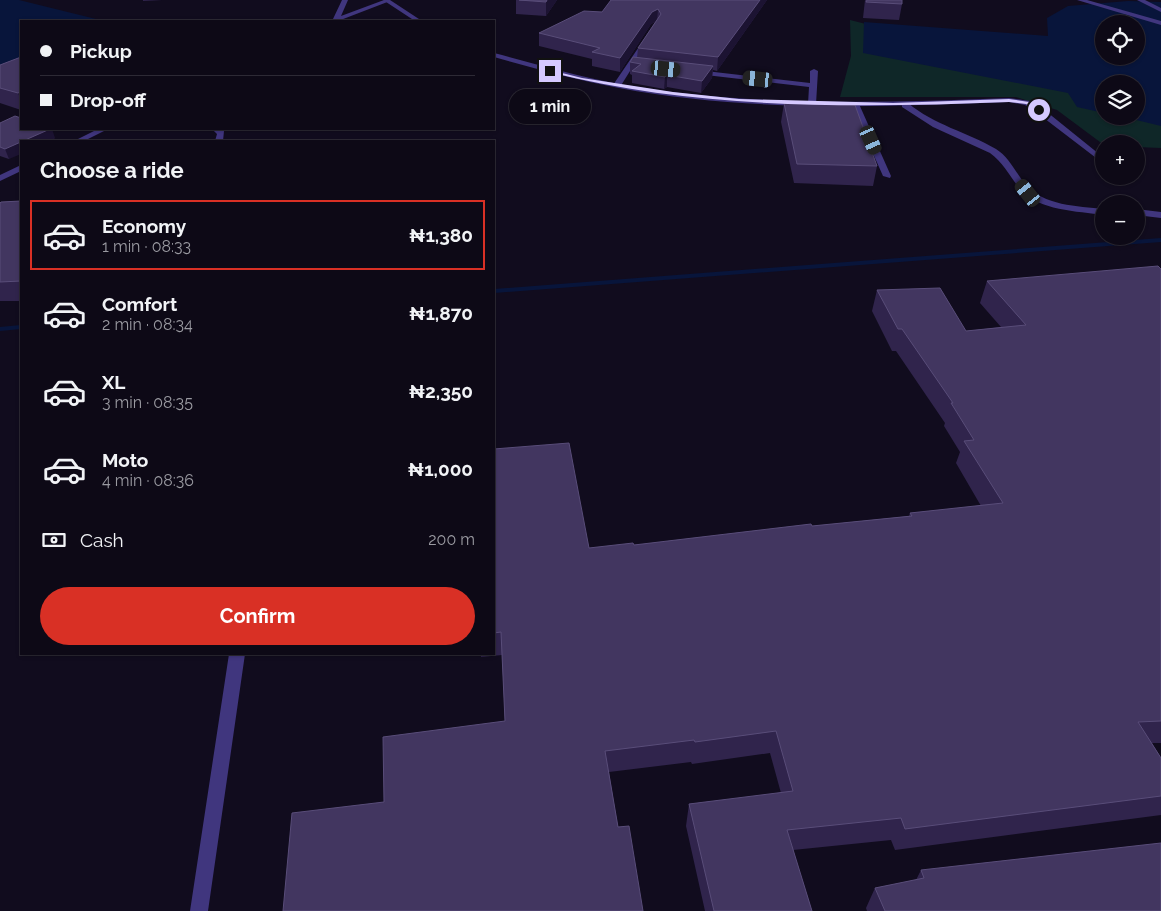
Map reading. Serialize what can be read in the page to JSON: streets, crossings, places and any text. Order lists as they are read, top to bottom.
{
  "page": {
    "map_buttons": ["+", "−"],
    "banner": ["Pickup", "Drop-off"],
    "bubble": "1 min",
    "heading": "Choose a ride",
    "list": [
      {
        "name": "Economy",
        "note": "1 min · 08:33",
        "value": "₦1,380"
      },
      {
        "name": "Comfort",
        "note": "2 min · 08:34",
        "value": "₦1,870"
      },
      {
        "name": "XL",
        "note": "3 min · 08:35",
        "value": "₦2,350"
      },
      {
        "name": "Moto",
        "note": "4 min · 08:36",
        "value": "₦1,000"
      }
    ],
    "pay": ["Cash", "200 m"],
    "buttons": "Confirm"
  }
}
